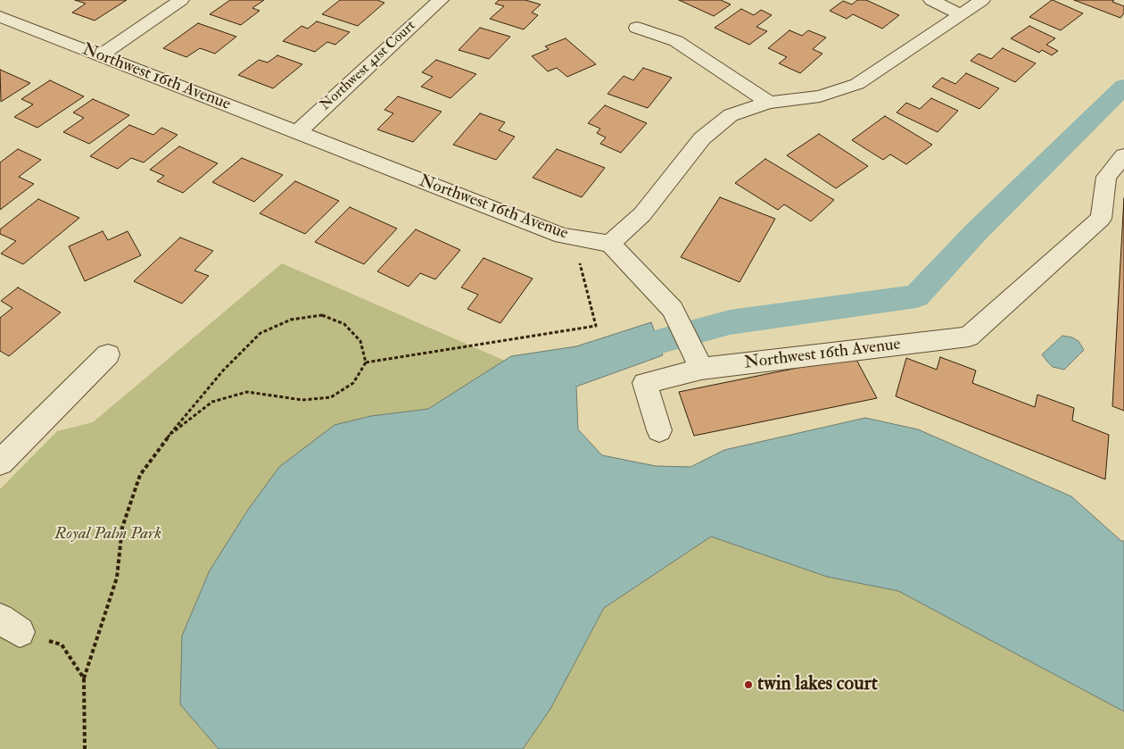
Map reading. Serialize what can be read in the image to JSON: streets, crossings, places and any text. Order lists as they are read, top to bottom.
{
  "streets": {
    "street": ["Northwest 41st Court", "Northwest 16th Avenue"]
  },
  "crossings": [
    ["Northwest 41st Court", "Northwest 16th Avenue"]
  ],
  "parks": ["Royal Palm Park"],
  "places": ["twin lakes court"]
}
